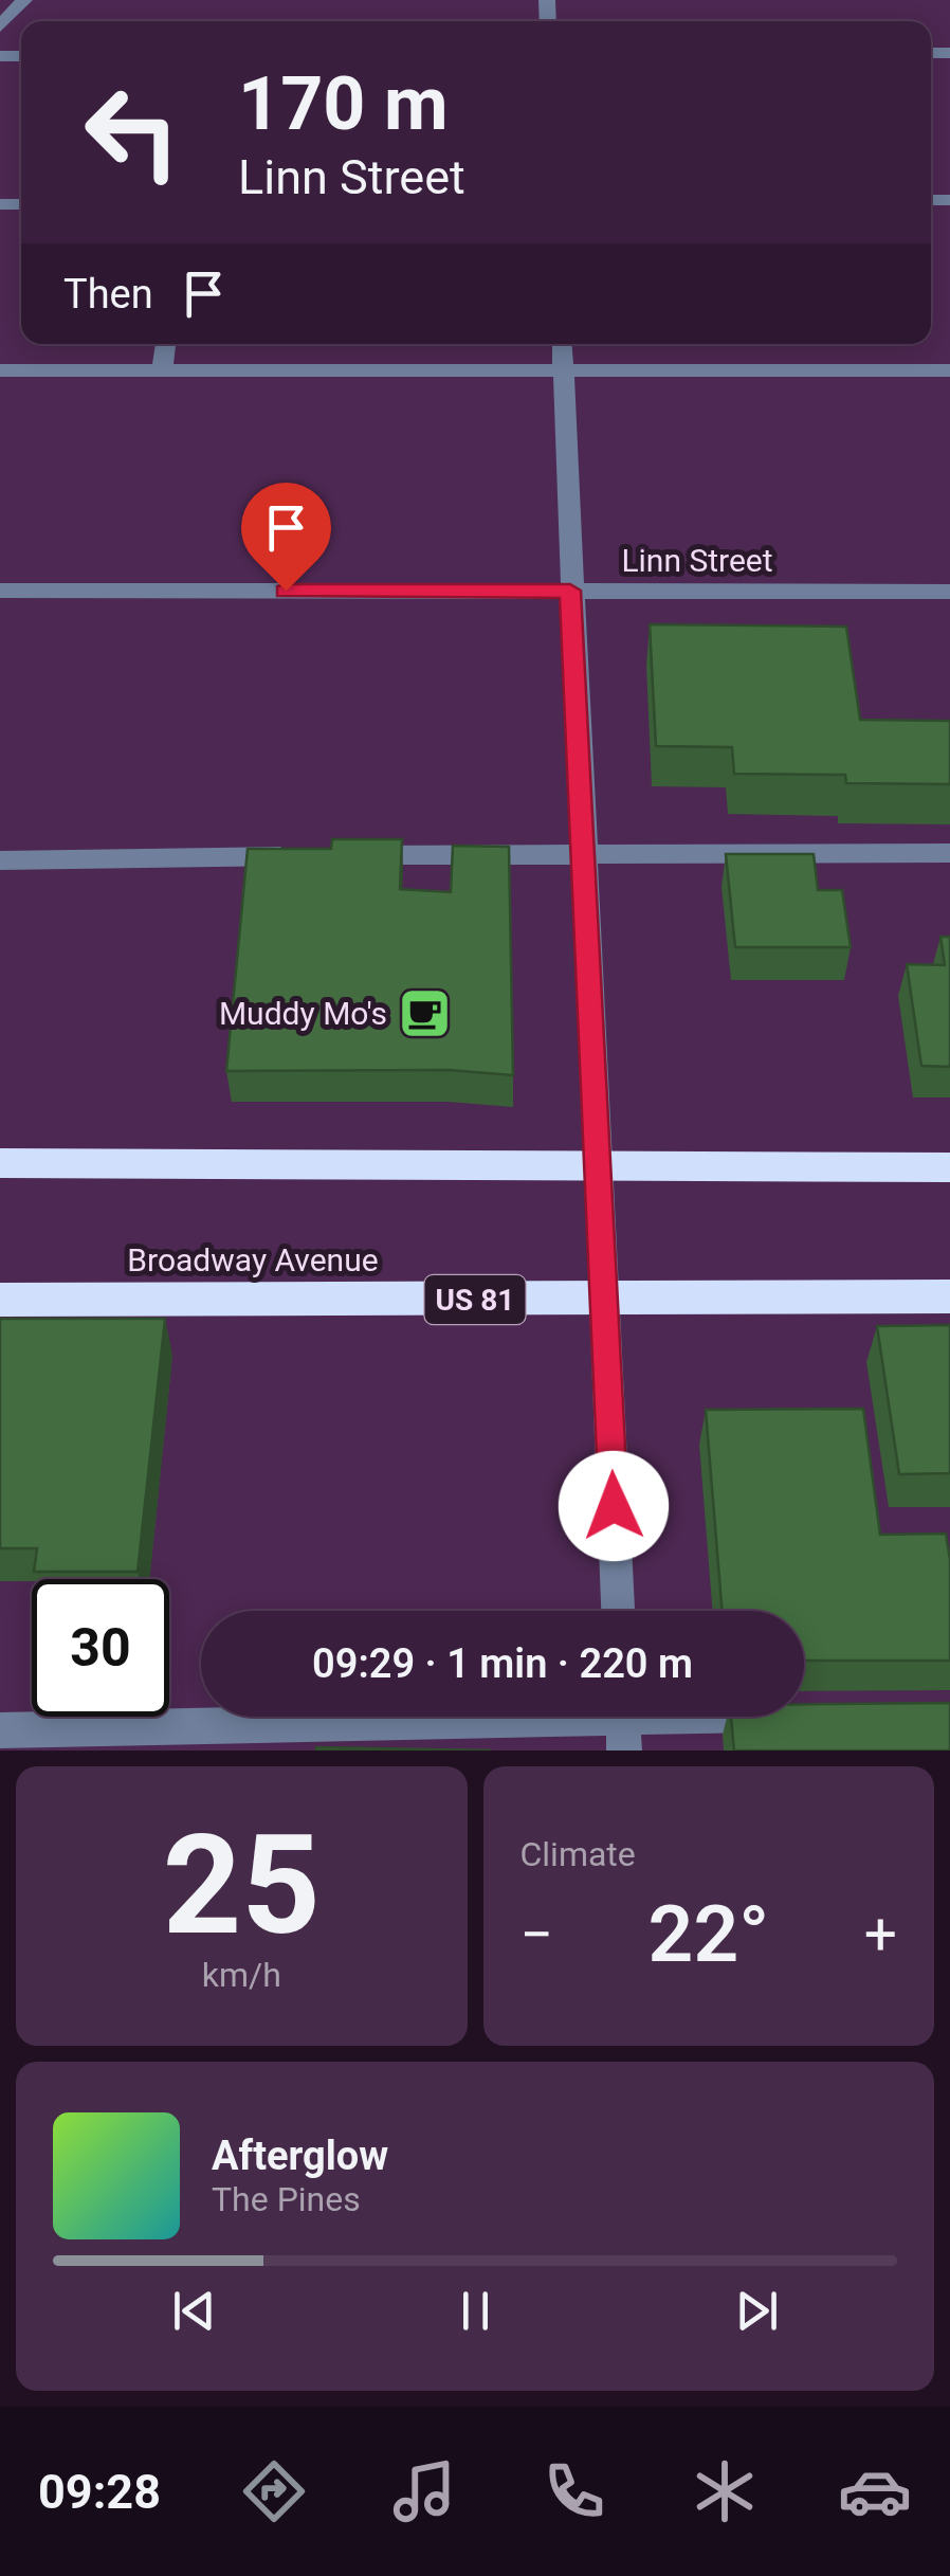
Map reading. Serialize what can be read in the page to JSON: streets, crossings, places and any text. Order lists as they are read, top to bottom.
{
  "streets": {
    "highway": ["Broadway Avenue", "US 81"],
    "street": ["Linn Street"]
  },
  "places": {
    "cafe": ["Muddy Mo's"]
  },
  "page": {
    "turn": ["170 m", "Linn Street"],
    "then": "Then",
    "limit": "30",
    "trip": "09:29 · 1 min · 220 m",
    "tile": [
      ["25", "km/h"],
      "Climate"
    ],
    "heat": ["−", "22°", "+"],
    "song": ["Afterglow", "The Pines"],
    "tabs": "09:28"
  }
}
